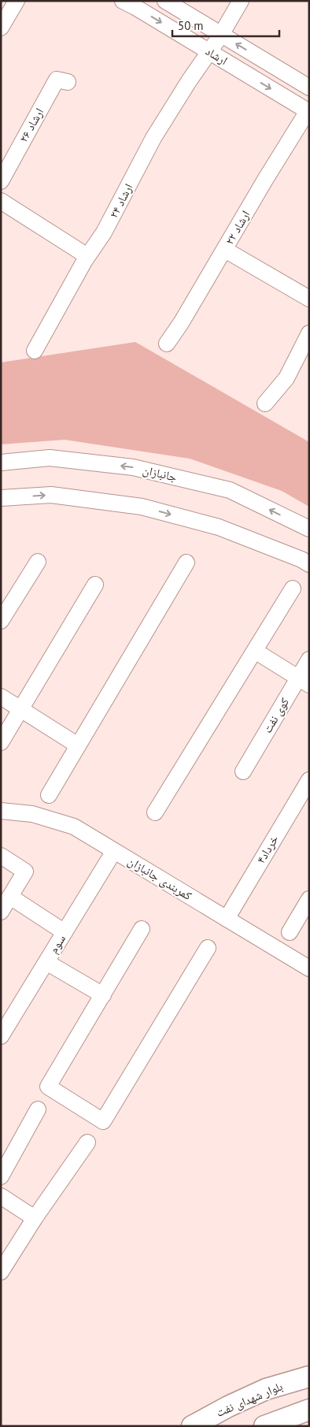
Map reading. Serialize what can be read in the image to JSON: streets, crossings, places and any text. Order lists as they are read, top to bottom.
{
  "streets": {
    "main road": ["بلوار شهدای نفت"],
    "street": [
      "ارشاد",
      "ارشاد ۲۶",
      "ارشاد ۲۴",
      "ارشاد ۲۲",
      "جانبازان",
      "کوی نفت",
      "خرداد۴",
      "کمربندی جانبازان",
      "سوم"
    ]
  },
  "crossings": [
    ["ارشاد", "ارشاد ۲۴"],
    ["ارشاد", "ارشاد ۲۲"],
    ["خرداد۴", "کمربندی جانبازان"],
    ["کمربندی جانبازان", "سوم"]
  ],
  "scale_bar": "50 m"
}
